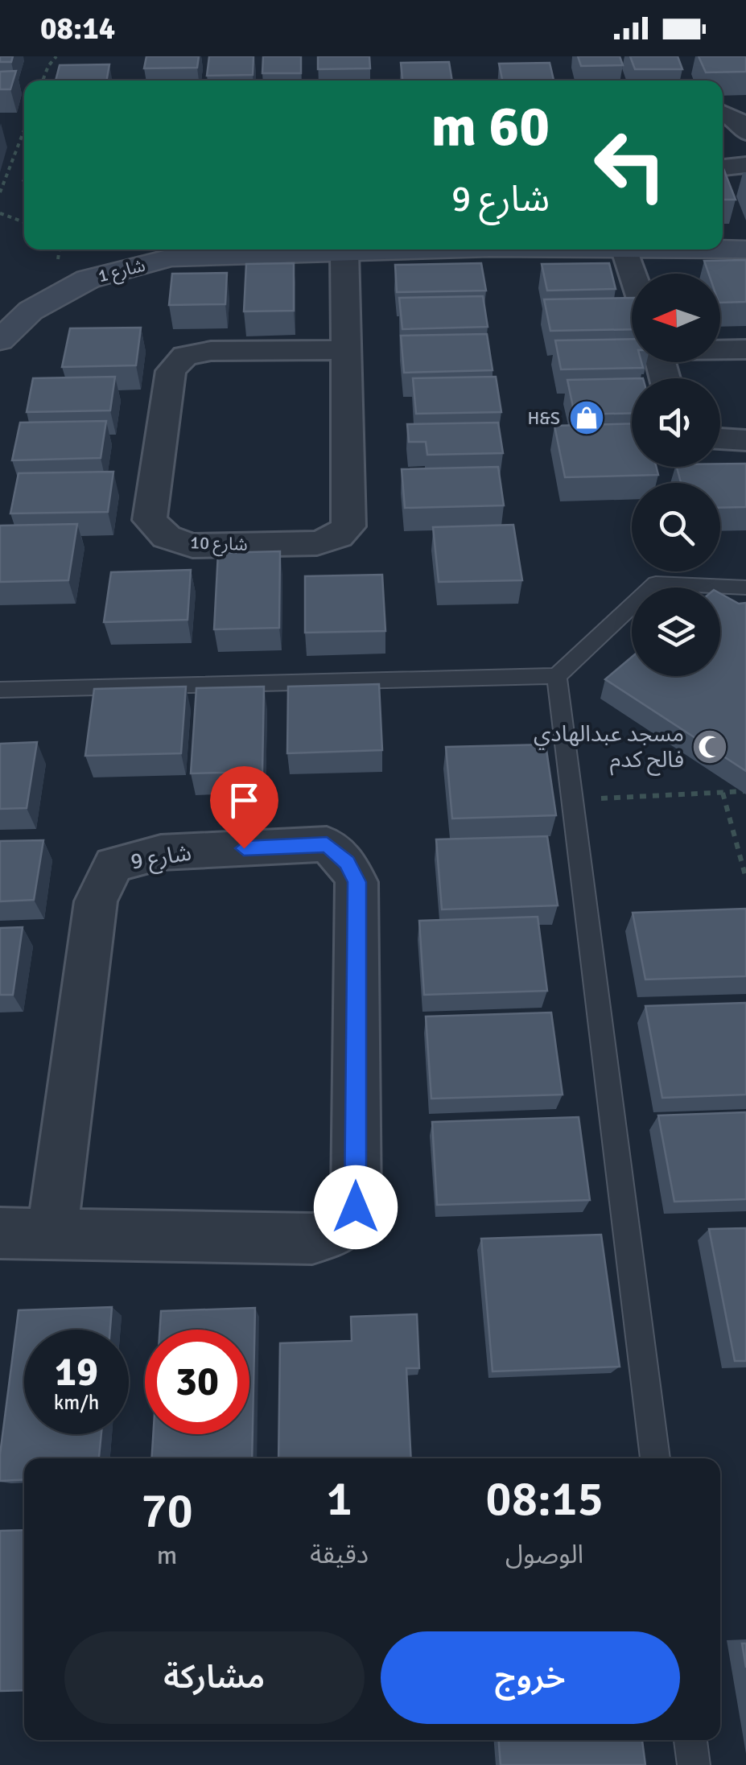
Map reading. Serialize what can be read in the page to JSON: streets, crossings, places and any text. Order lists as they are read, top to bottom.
{
  "streets": {
    "street": ["شارع 1", "شارع 10", "شارع 9"]
  },
  "crossings": [
    ["شارع 1", "شارع 10"]
  ],
  "places": {
    "shop": ["H&S"],
    "mosque": ["مسجد عبدالهادي فالح كدم"]
  },
  "north": "left",
  "page": {
    "status": "08:14",
    "turn": ["60 m", "شارع 9"],
    "speed": "19 km/h",
    "limit": "30",
    "eta": [
      "08:15",
      "الوصول",
      "1",
      "دقيقة",
      "70",
      "m"
    ],
    "buttons": ["خروج", "مشاركة"]
  }
}
